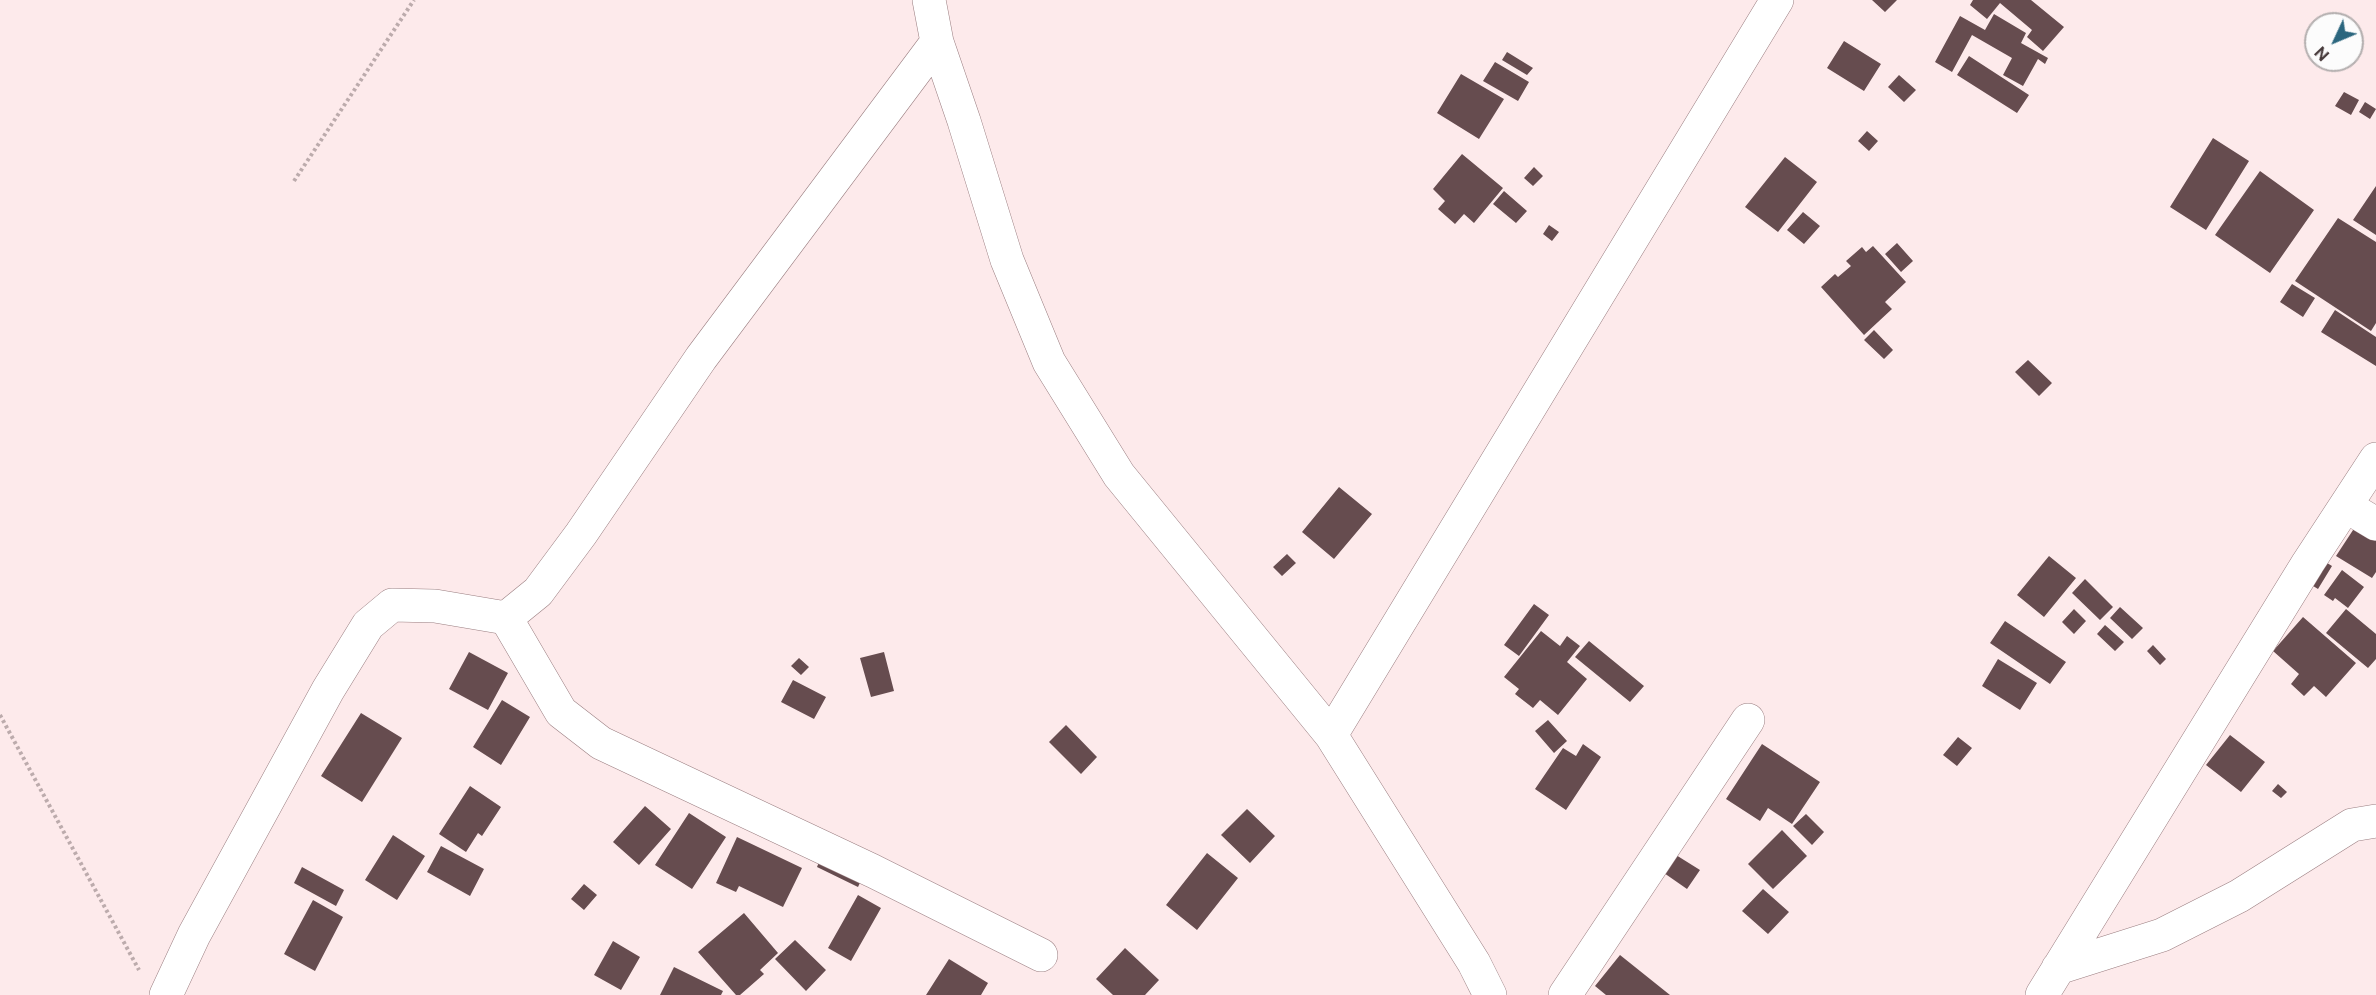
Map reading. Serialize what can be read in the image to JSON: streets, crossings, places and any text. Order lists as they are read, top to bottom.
{
  "north": "bottom left"
}
